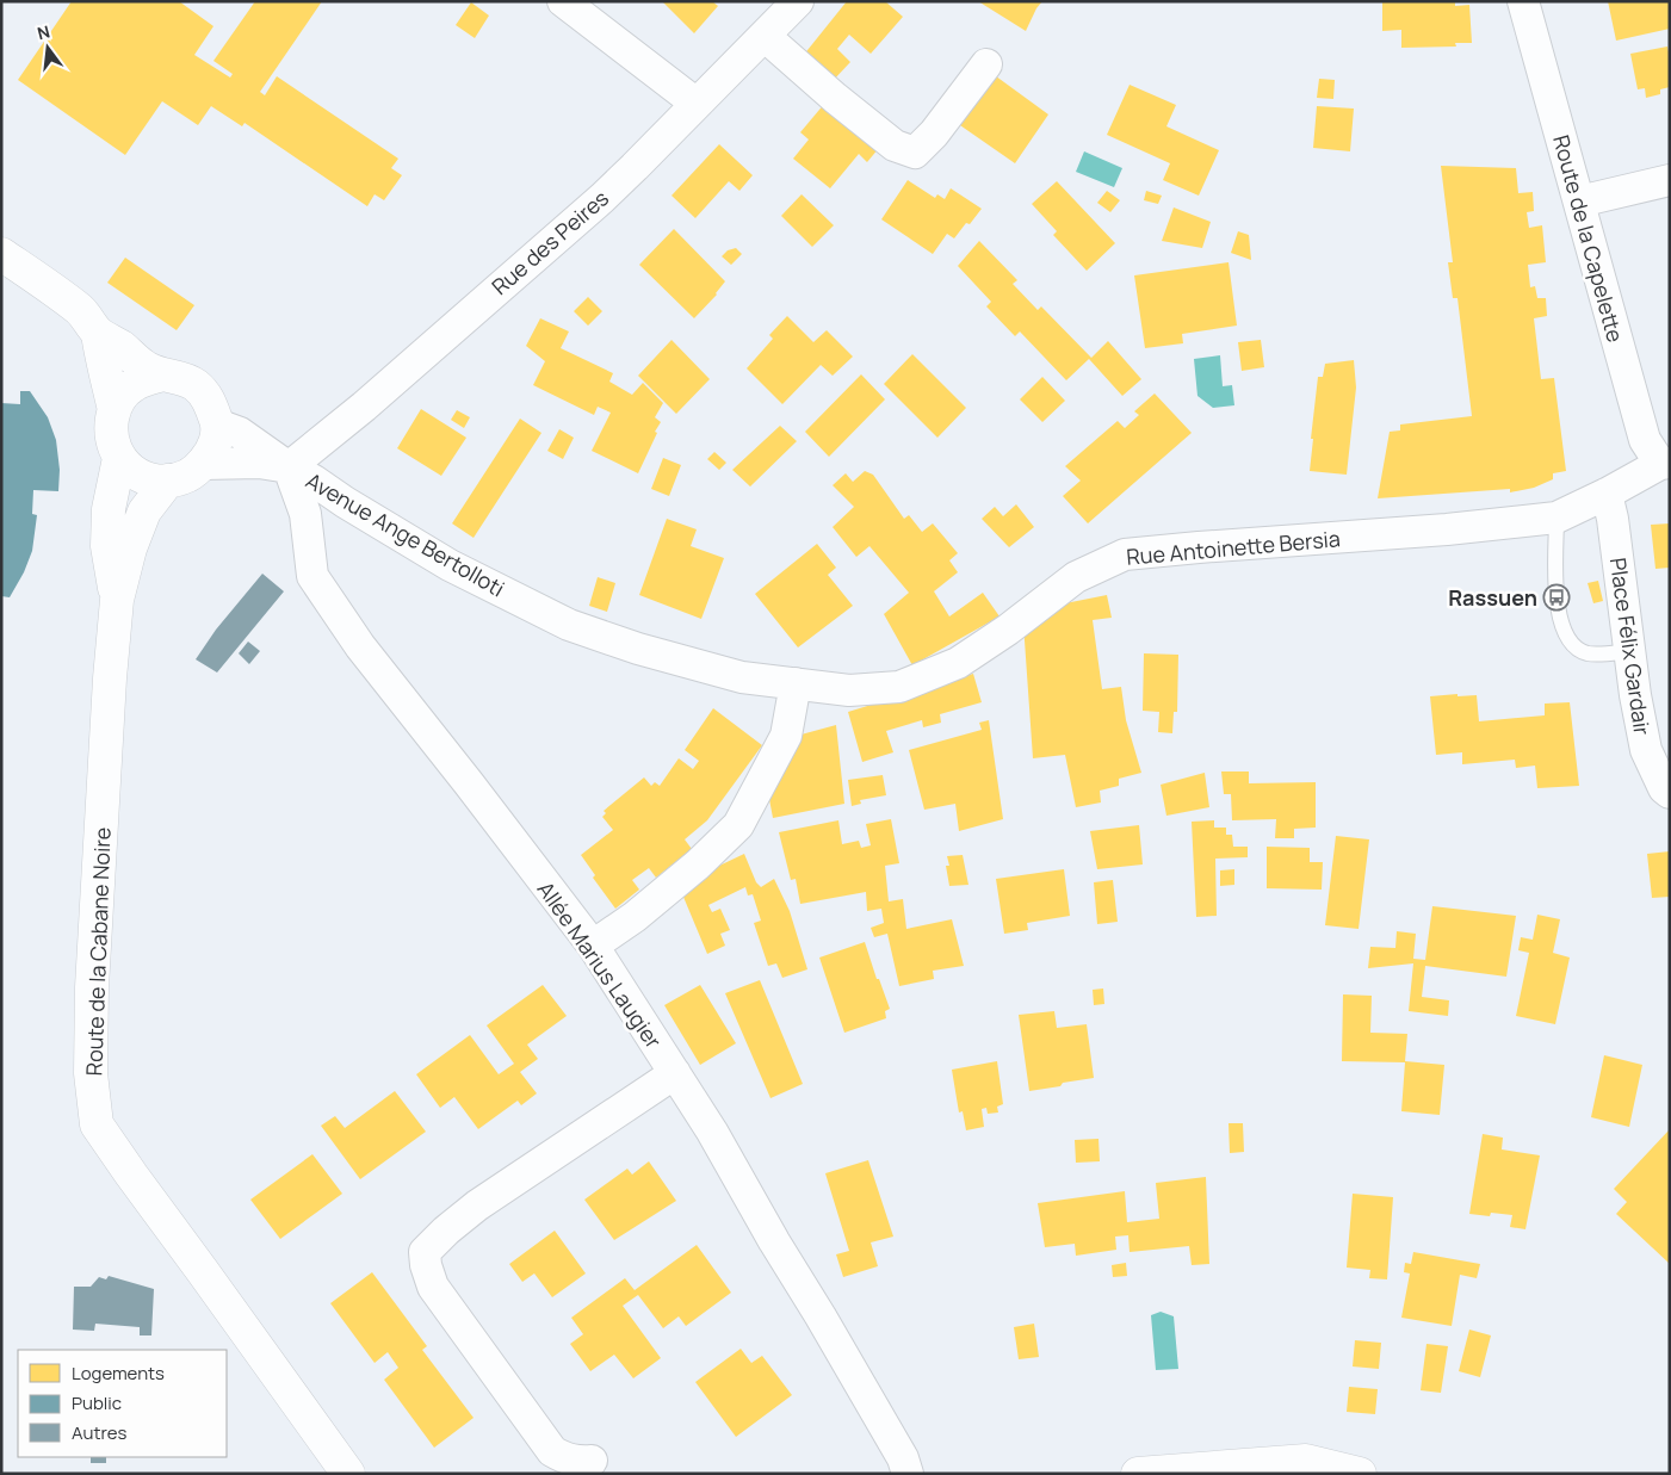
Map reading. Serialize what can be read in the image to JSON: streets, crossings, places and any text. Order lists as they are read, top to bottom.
{
  "streets": {
    "street": [
      "Route de la Capelette",
      "Rue des Peires",
      "Avenue Ange Bertolloti",
      "Rue Antoinette Bersia",
      "Place Félix Gardair",
      "Route de la Cabane Noire",
      "Allée Marius Laugier"
    ]
  },
  "crossings": [
    ["Route de la Capelette", "Rue Antoinette Bersia"],
    ["Rue des Peires", "Avenue Ange Bertolloti"],
    ["Rue des Peires", "Allée Marius Laugier"],
    ["Avenue Ange Bertolloti", "Rue Antoinette Bersia"],
    ["Avenue Ange Bertolloti", "Allée Marius Laugier"],
    ["Rue Antoinette Bersia", "Place Félix Gardair"]
  ],
  "places": {
    "bus stop": ["Rassuen"]
  },
  "legend": ["Logements", "Public", "Autres"],
  "north": "top"
}
